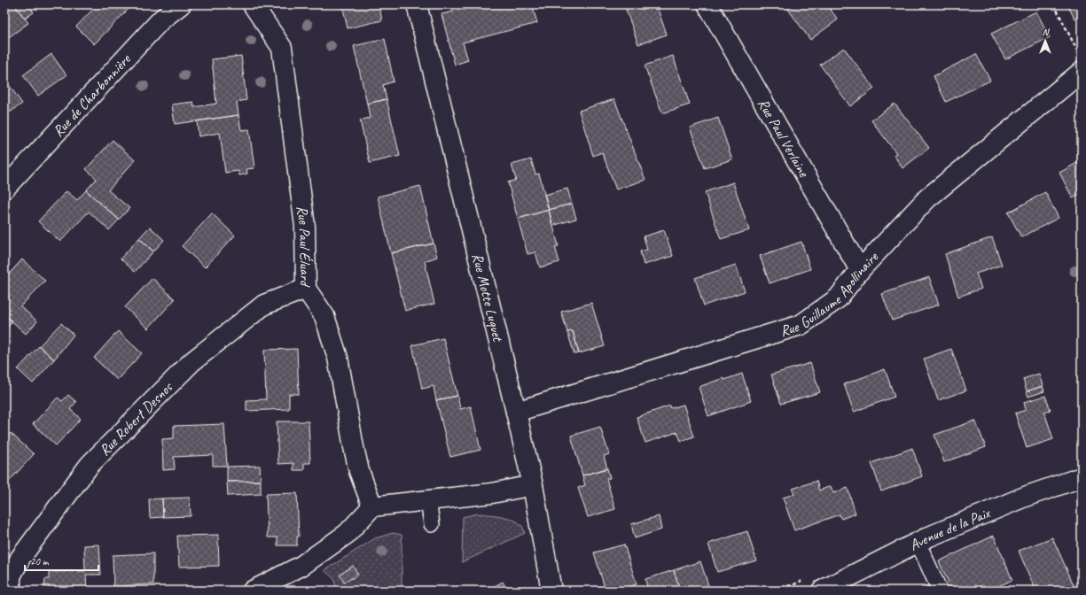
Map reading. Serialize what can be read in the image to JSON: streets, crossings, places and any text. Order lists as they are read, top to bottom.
{
  "streets": {
    "street": [
      "Rue de Charbonnière",
      "Rue Paul Verlaine",
      "Rue Paul Éluard",
      "Rue Guillaume Apollinaire",
      "Rue Motte Luquet",
      "Rue Robert Desnos",
      "Avenue de la Paix"
    ]
  },
  "crossings": [
    ["Rue Paul Verlaine", "Rue Guillaume Apollinaire"],
    ["Rue Paul Éluard", "Rue Robert Desnos"],
    ["Rue Guillaume Apollinaire", "Rue Motte Luquet"]
  ],
  "scale_bar": "20 m",
  "north": "top"
}
